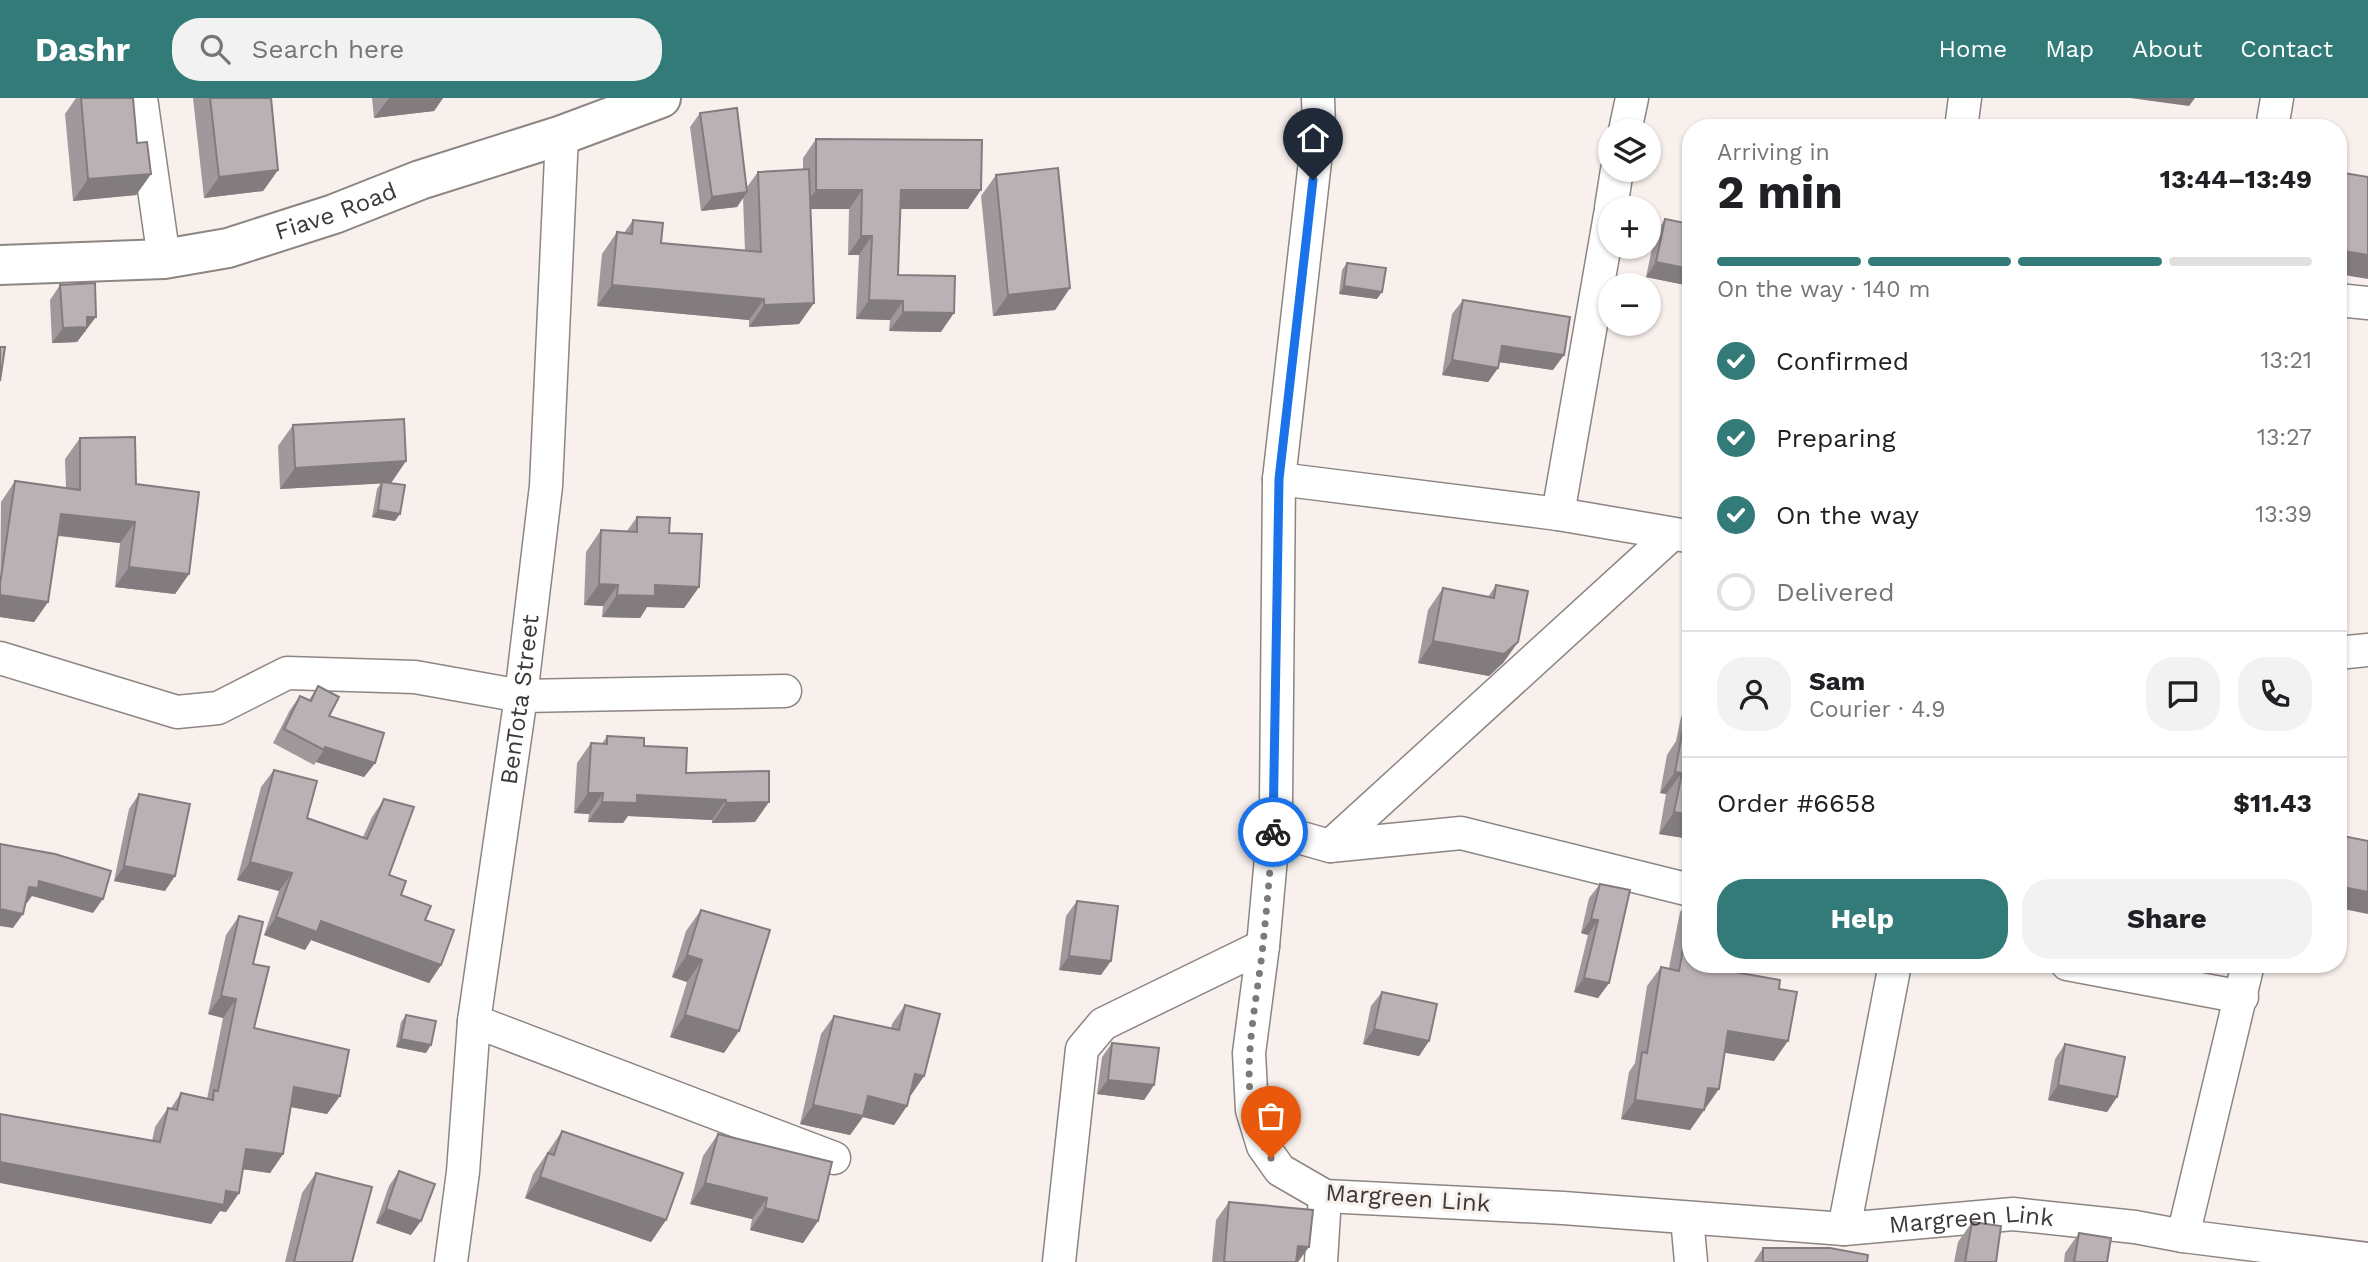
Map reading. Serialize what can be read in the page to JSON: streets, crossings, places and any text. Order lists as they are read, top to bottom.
{
  "streets": {
    "street": ["Fiave Road", "BenTota Street", "Margreen Link"]
  },
  "crossings": [
    ["Fiave Road", "BenTota Street"]
  ],
  "page": {
    "header": "Dashr",
    "search": "Search here",
    "nav": [
      "Home",
      "Map",
      "About",
      "Contact"
    ],
    "map_buttons": ["+", "−"],
    "heading": ["2 min", "Arriving in", "13:44–13:49"],
    "panel": [
      "Sam",
      "Courier · 4.9",
      "Order #6658",
      "$11.43"
    ],
    "bar": "On the way · 140 m",
    "list": [
      ["Confirmed", "13:21"],
      ["Preparing", "13:27"],
      ["On the way", "13:39"],
      "Delivered"
    ],
    "buttons": ["Help", "Share"]
  }
}
